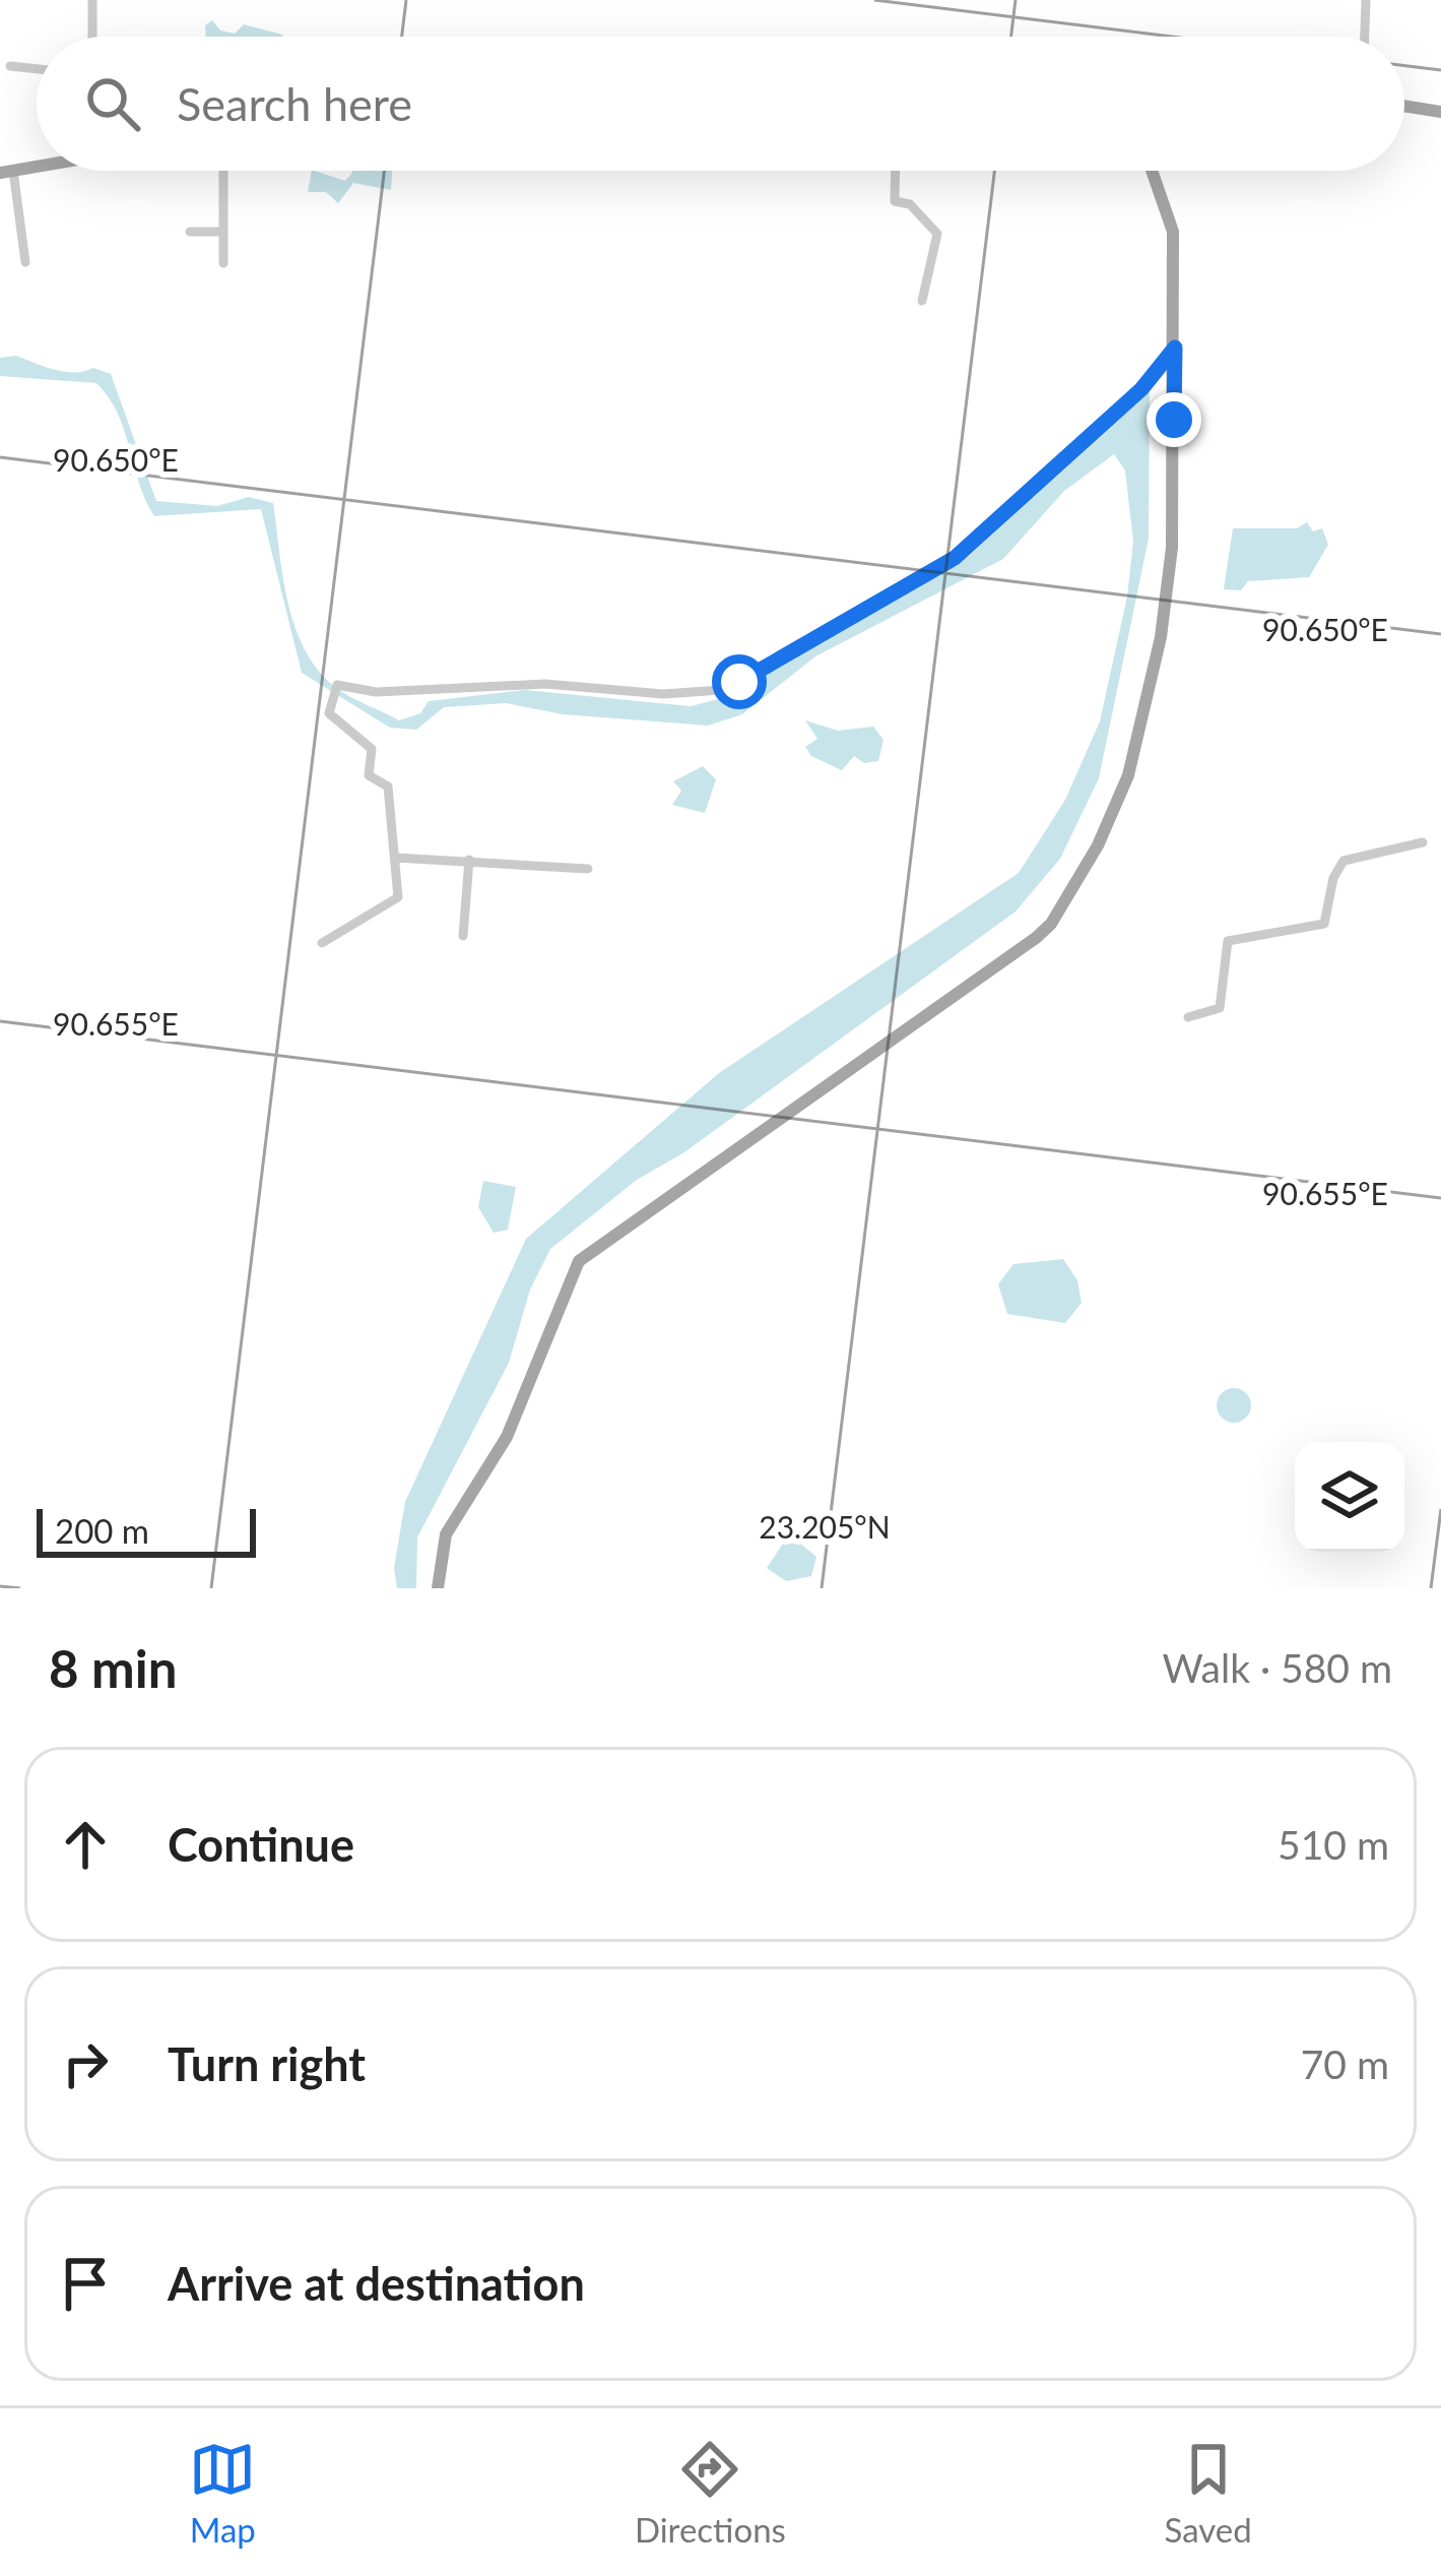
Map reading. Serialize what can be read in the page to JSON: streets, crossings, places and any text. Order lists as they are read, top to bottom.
{
  "scale_bar": "200 m",
  "page": {
    "search": "Search here",
    "scale": "200 m",
    "heading": ["8 min", "Walk · 580 m"],
    "list": [
      ["Continue", "510 m"],
      ["Turn right", "70 m"],
      "Arrive at destination"
    ],
    "nav": ["Map", "Directions", "Saved"]
  },
  "coordinates": ["90.650°E", "90.655°E", "23.205°N"]
}
